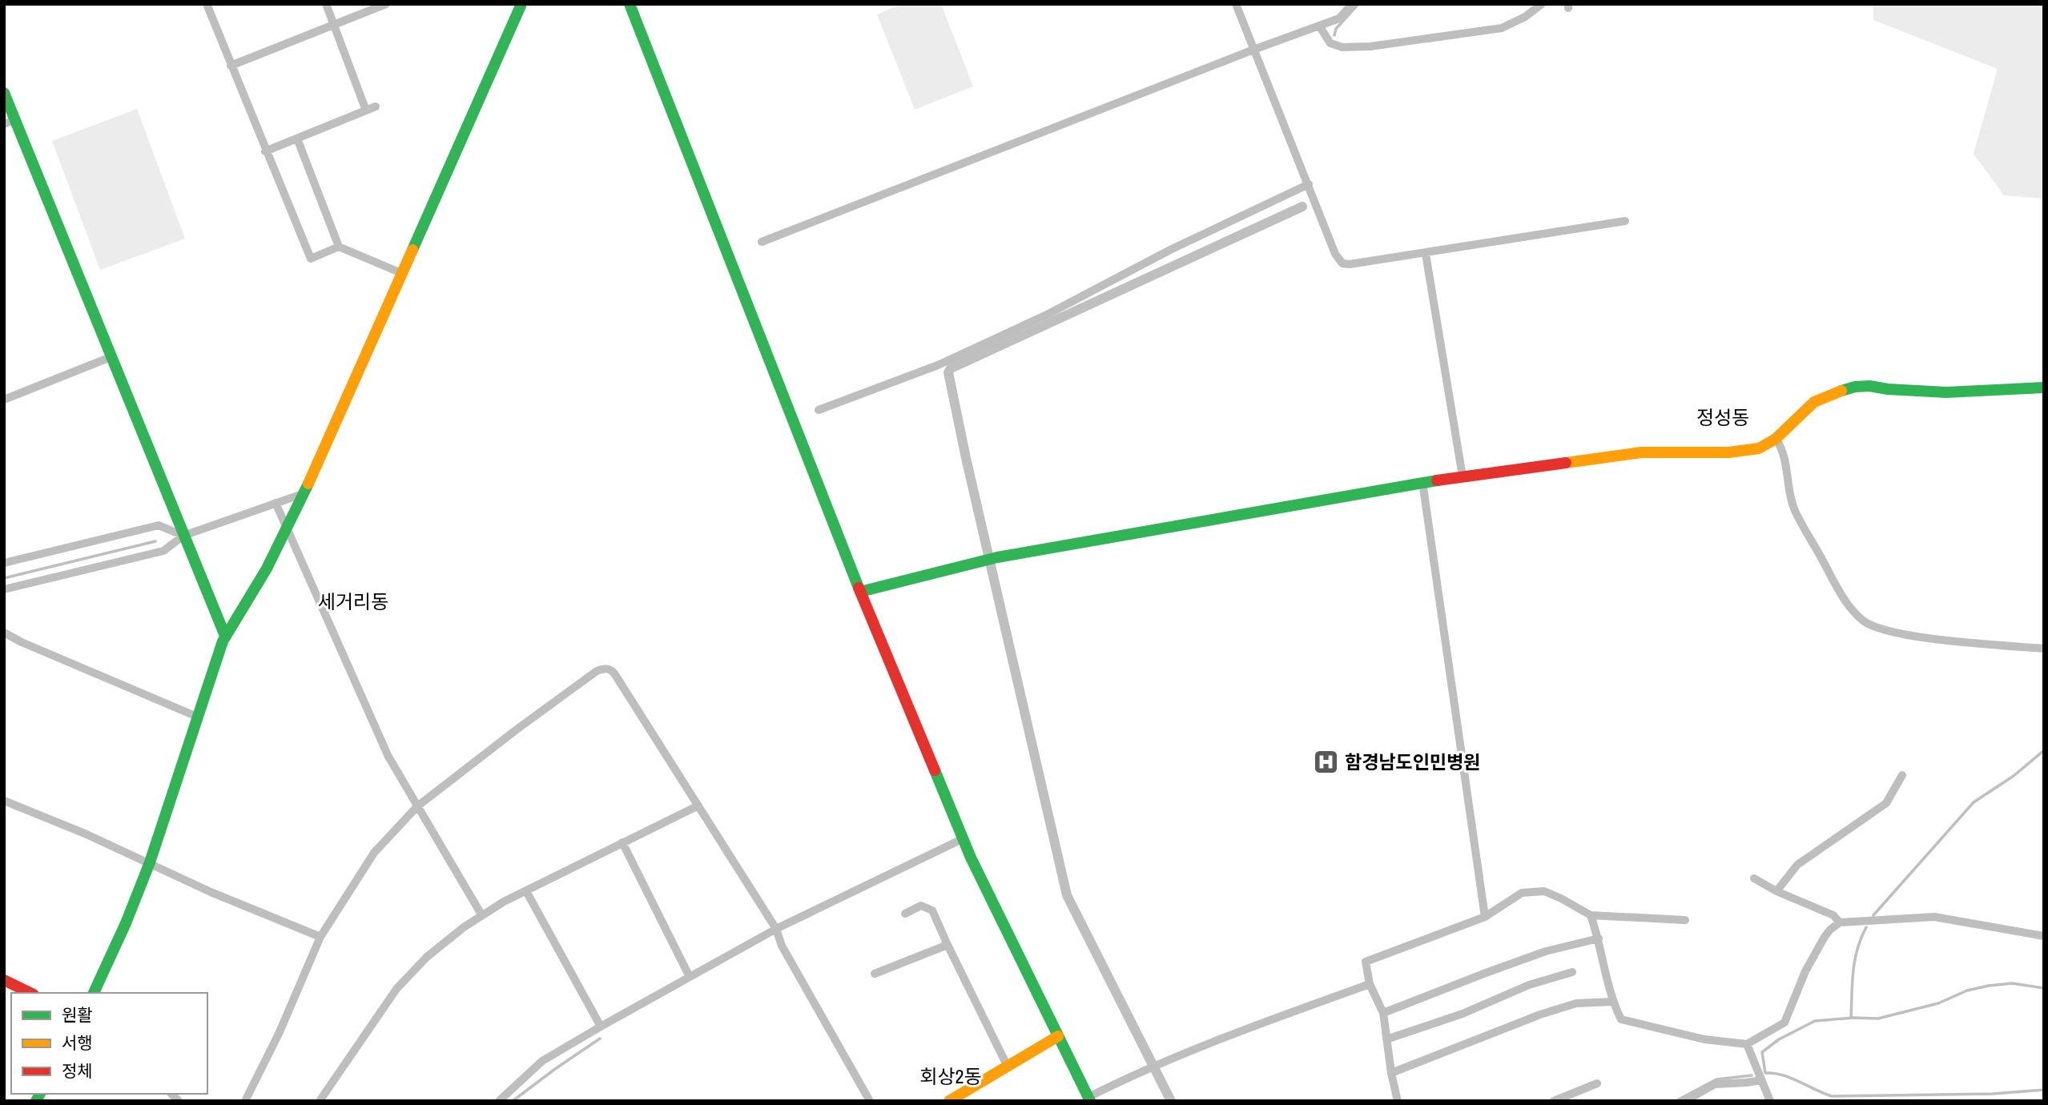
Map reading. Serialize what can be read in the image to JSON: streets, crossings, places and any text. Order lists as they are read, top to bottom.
{
  "districts": ["정성동", "세거리동", "회상2동"],
  "places": {
    "hospital": ["함경남도인민병원"]
  },
  "legend": ["원활", "서행", "정체"]
}
